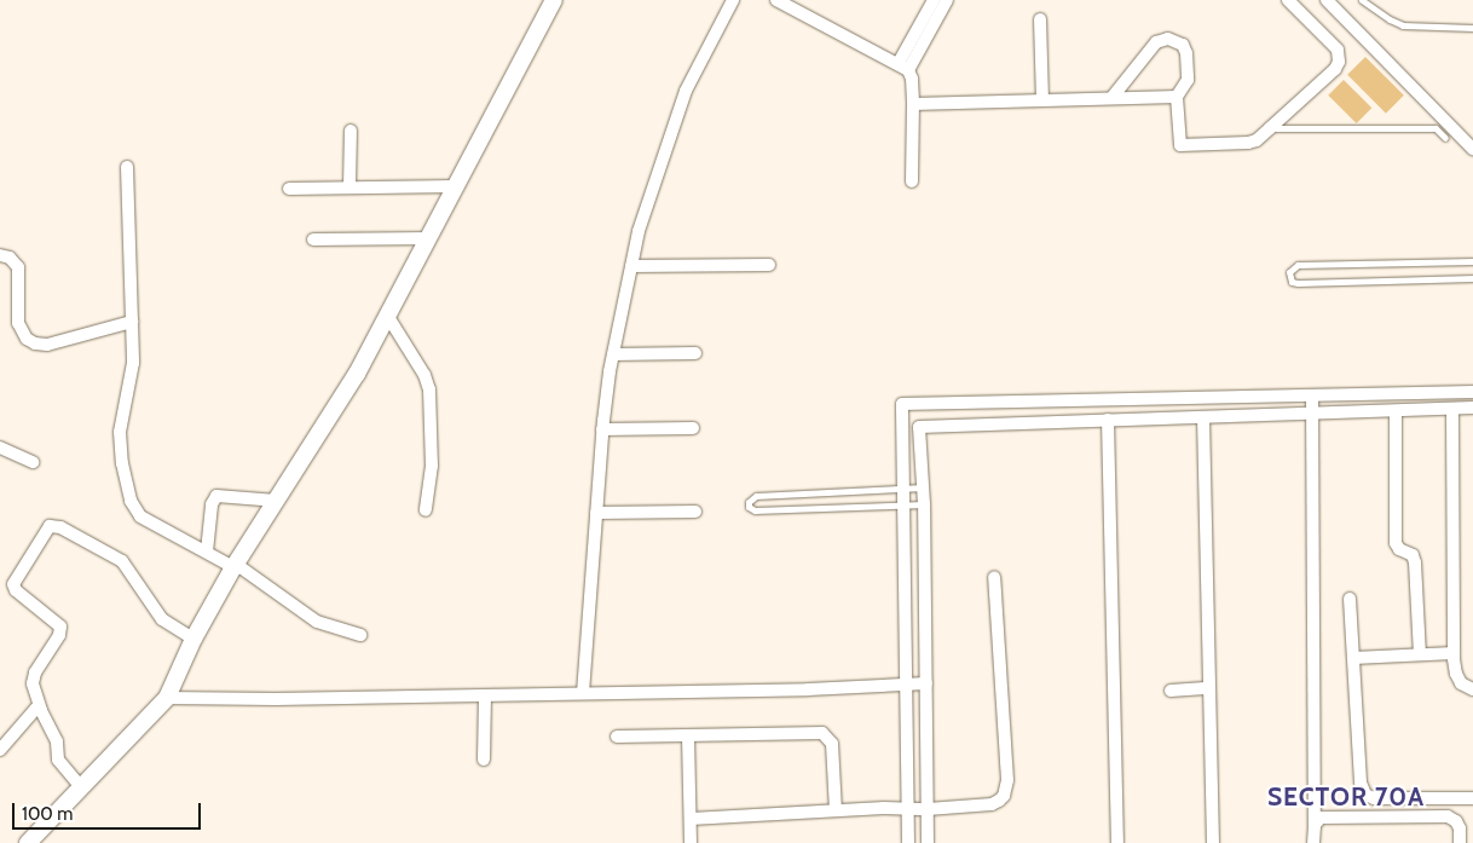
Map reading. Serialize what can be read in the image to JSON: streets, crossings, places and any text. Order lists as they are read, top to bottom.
{
  "districts": ["SECTOR 70A"],
  "scale_bar": "100 m"
}
